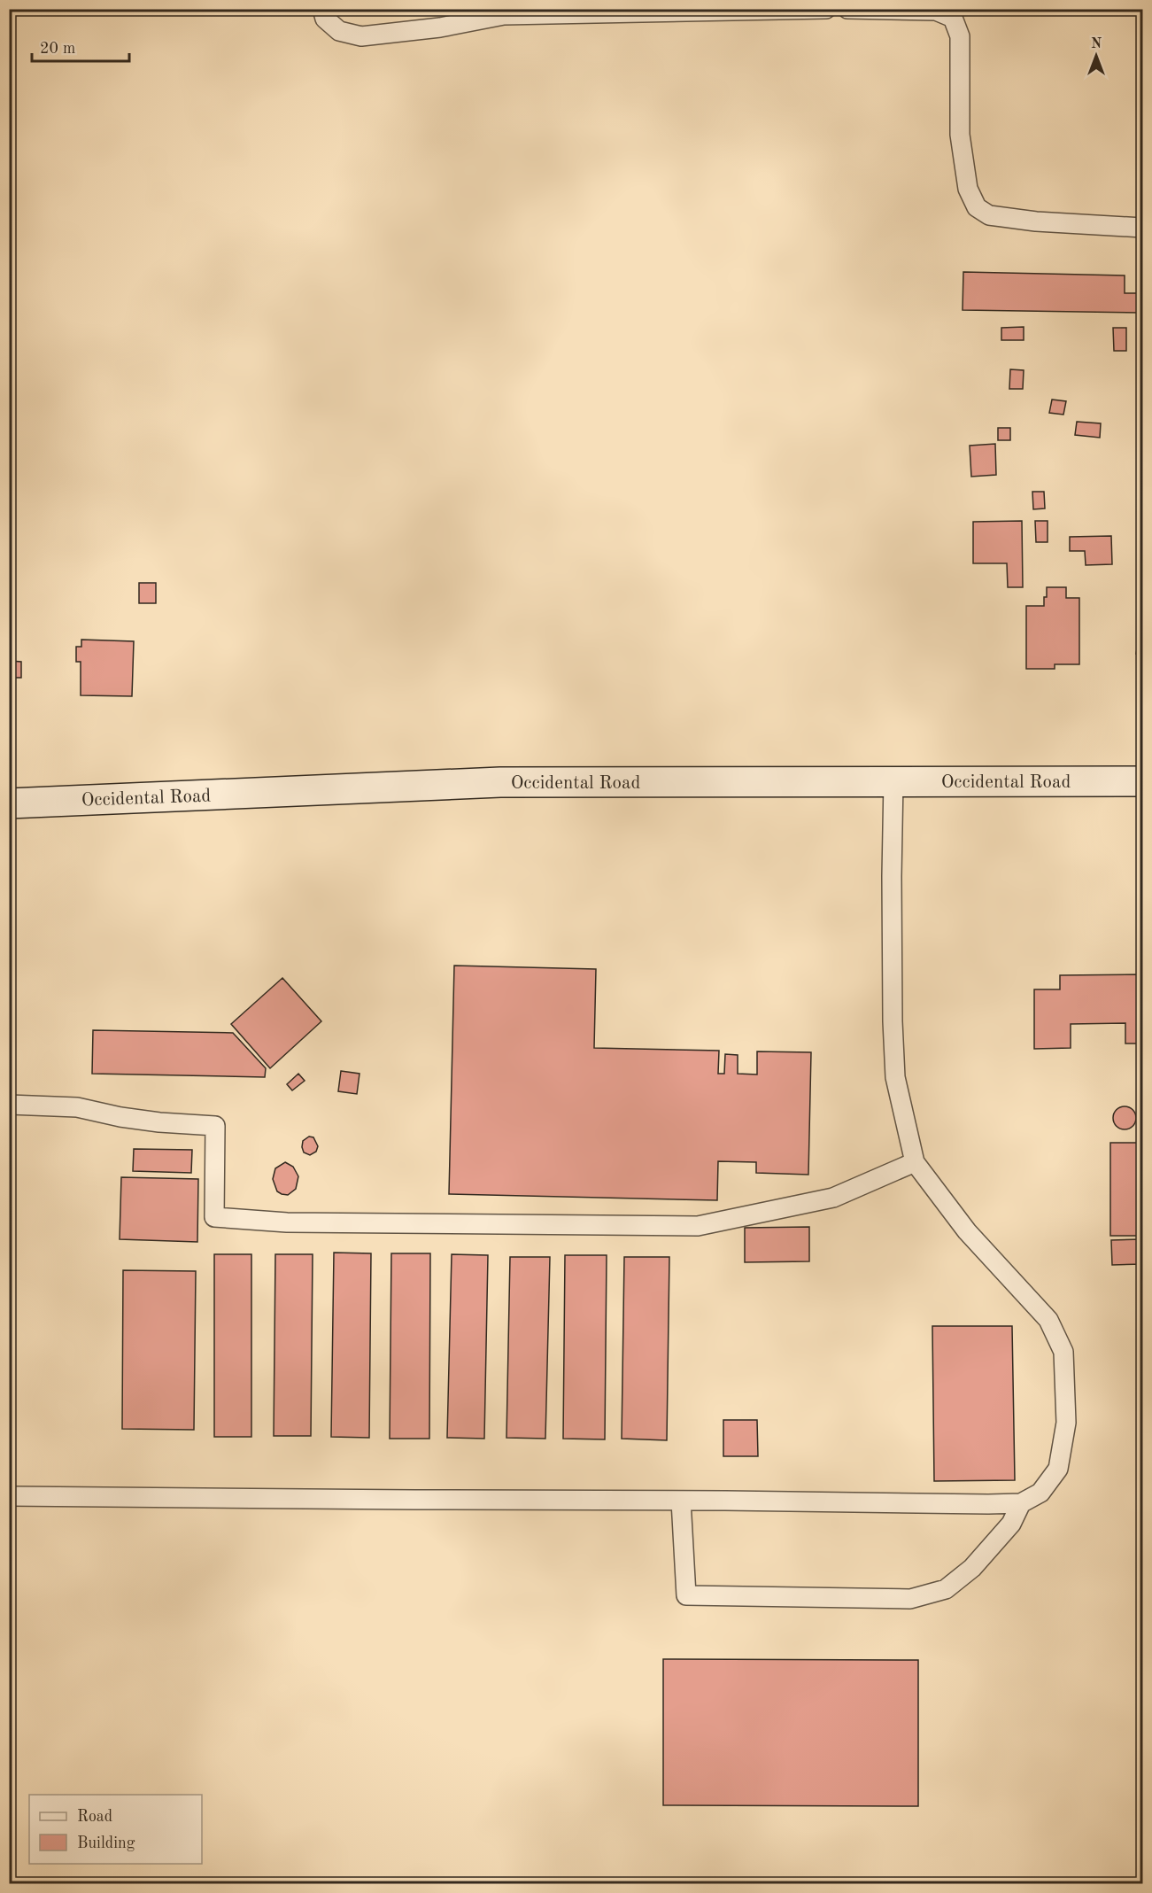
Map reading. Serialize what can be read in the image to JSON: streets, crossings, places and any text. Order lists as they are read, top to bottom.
{
  "streets": {
    "street": ["Occidental Road"]
  },
  "legend": ["Road", "Building"],
  "scale_bar": "20 m",
  "north": "top"
}
